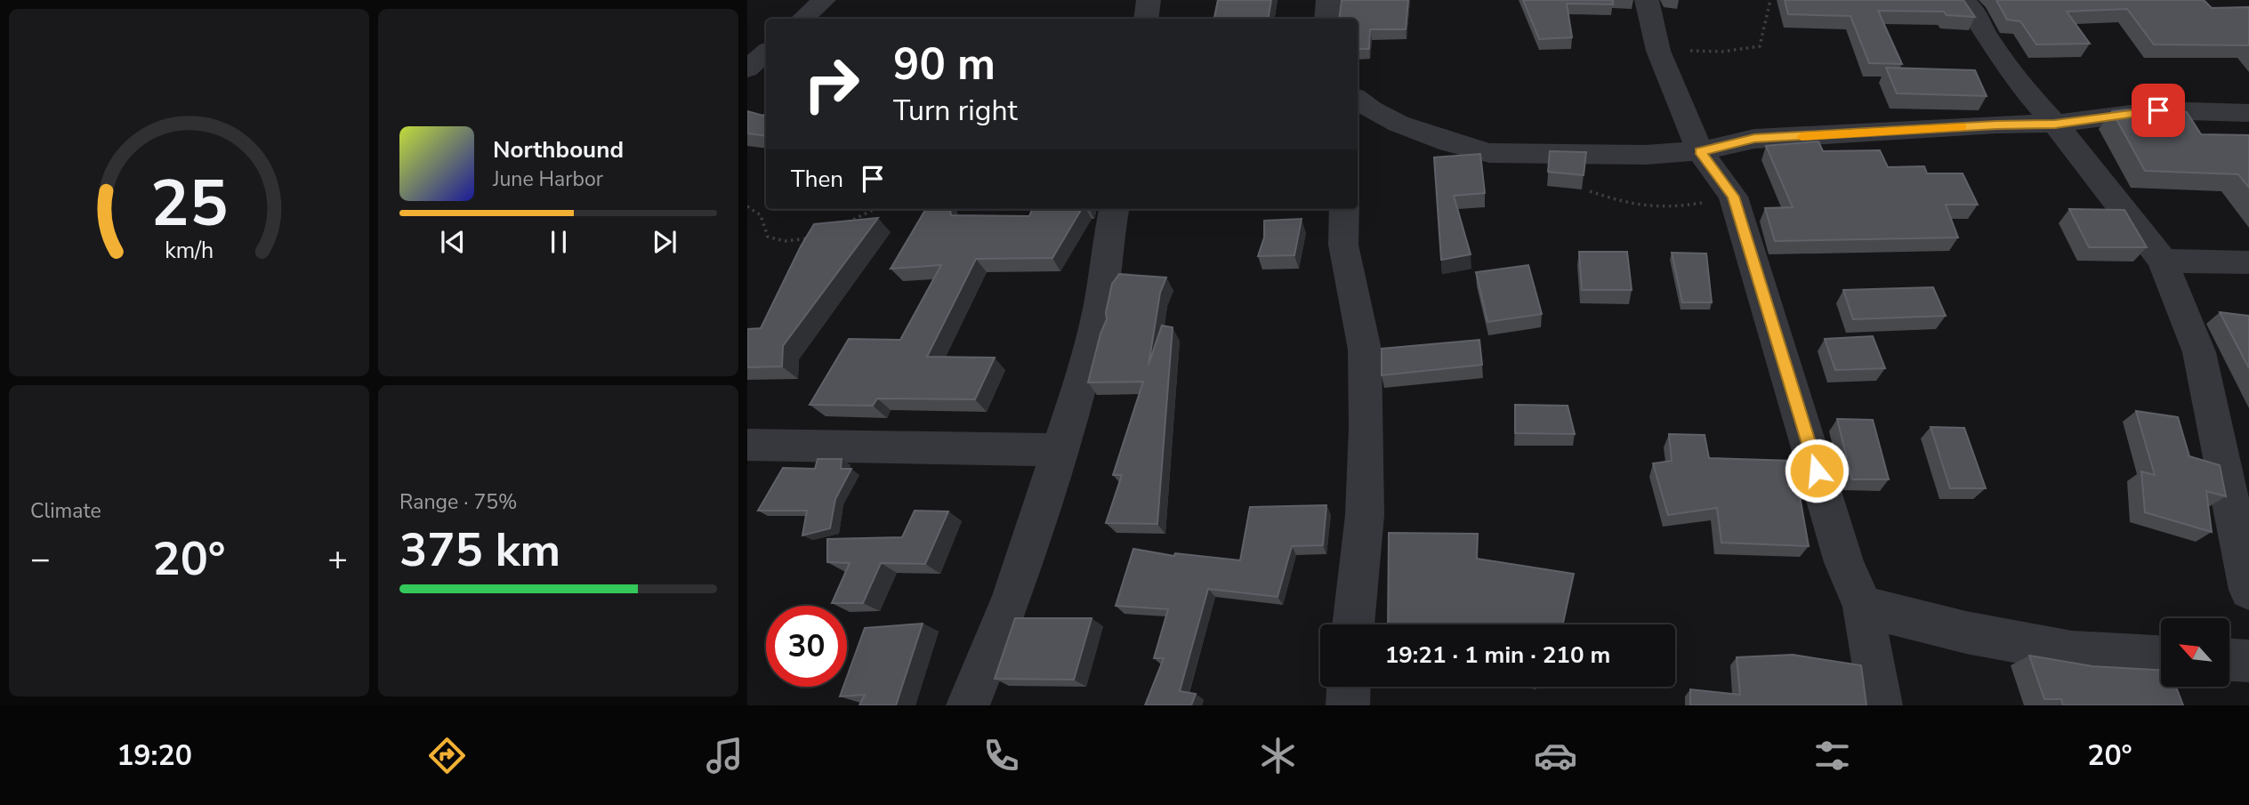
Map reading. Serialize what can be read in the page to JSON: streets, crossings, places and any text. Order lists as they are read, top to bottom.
{
  "north": "top left",
  "page": {
    "turn": ["90 m", "Turn right"],
    "song": ["Northbound", "June Harbor"],
    "then": "Then",
    "tile": [
      "Climate",
      ["Range · 75%", "375 km"]
    ],
    "heat": ["−", "20°", "+"],
    "limit": "30",
    "trip": "19:21 · 1 min · 210 m",
    "tabs": ["19:20", "20°"],
    "gauge": ["25", "km/h"]
  }
}
